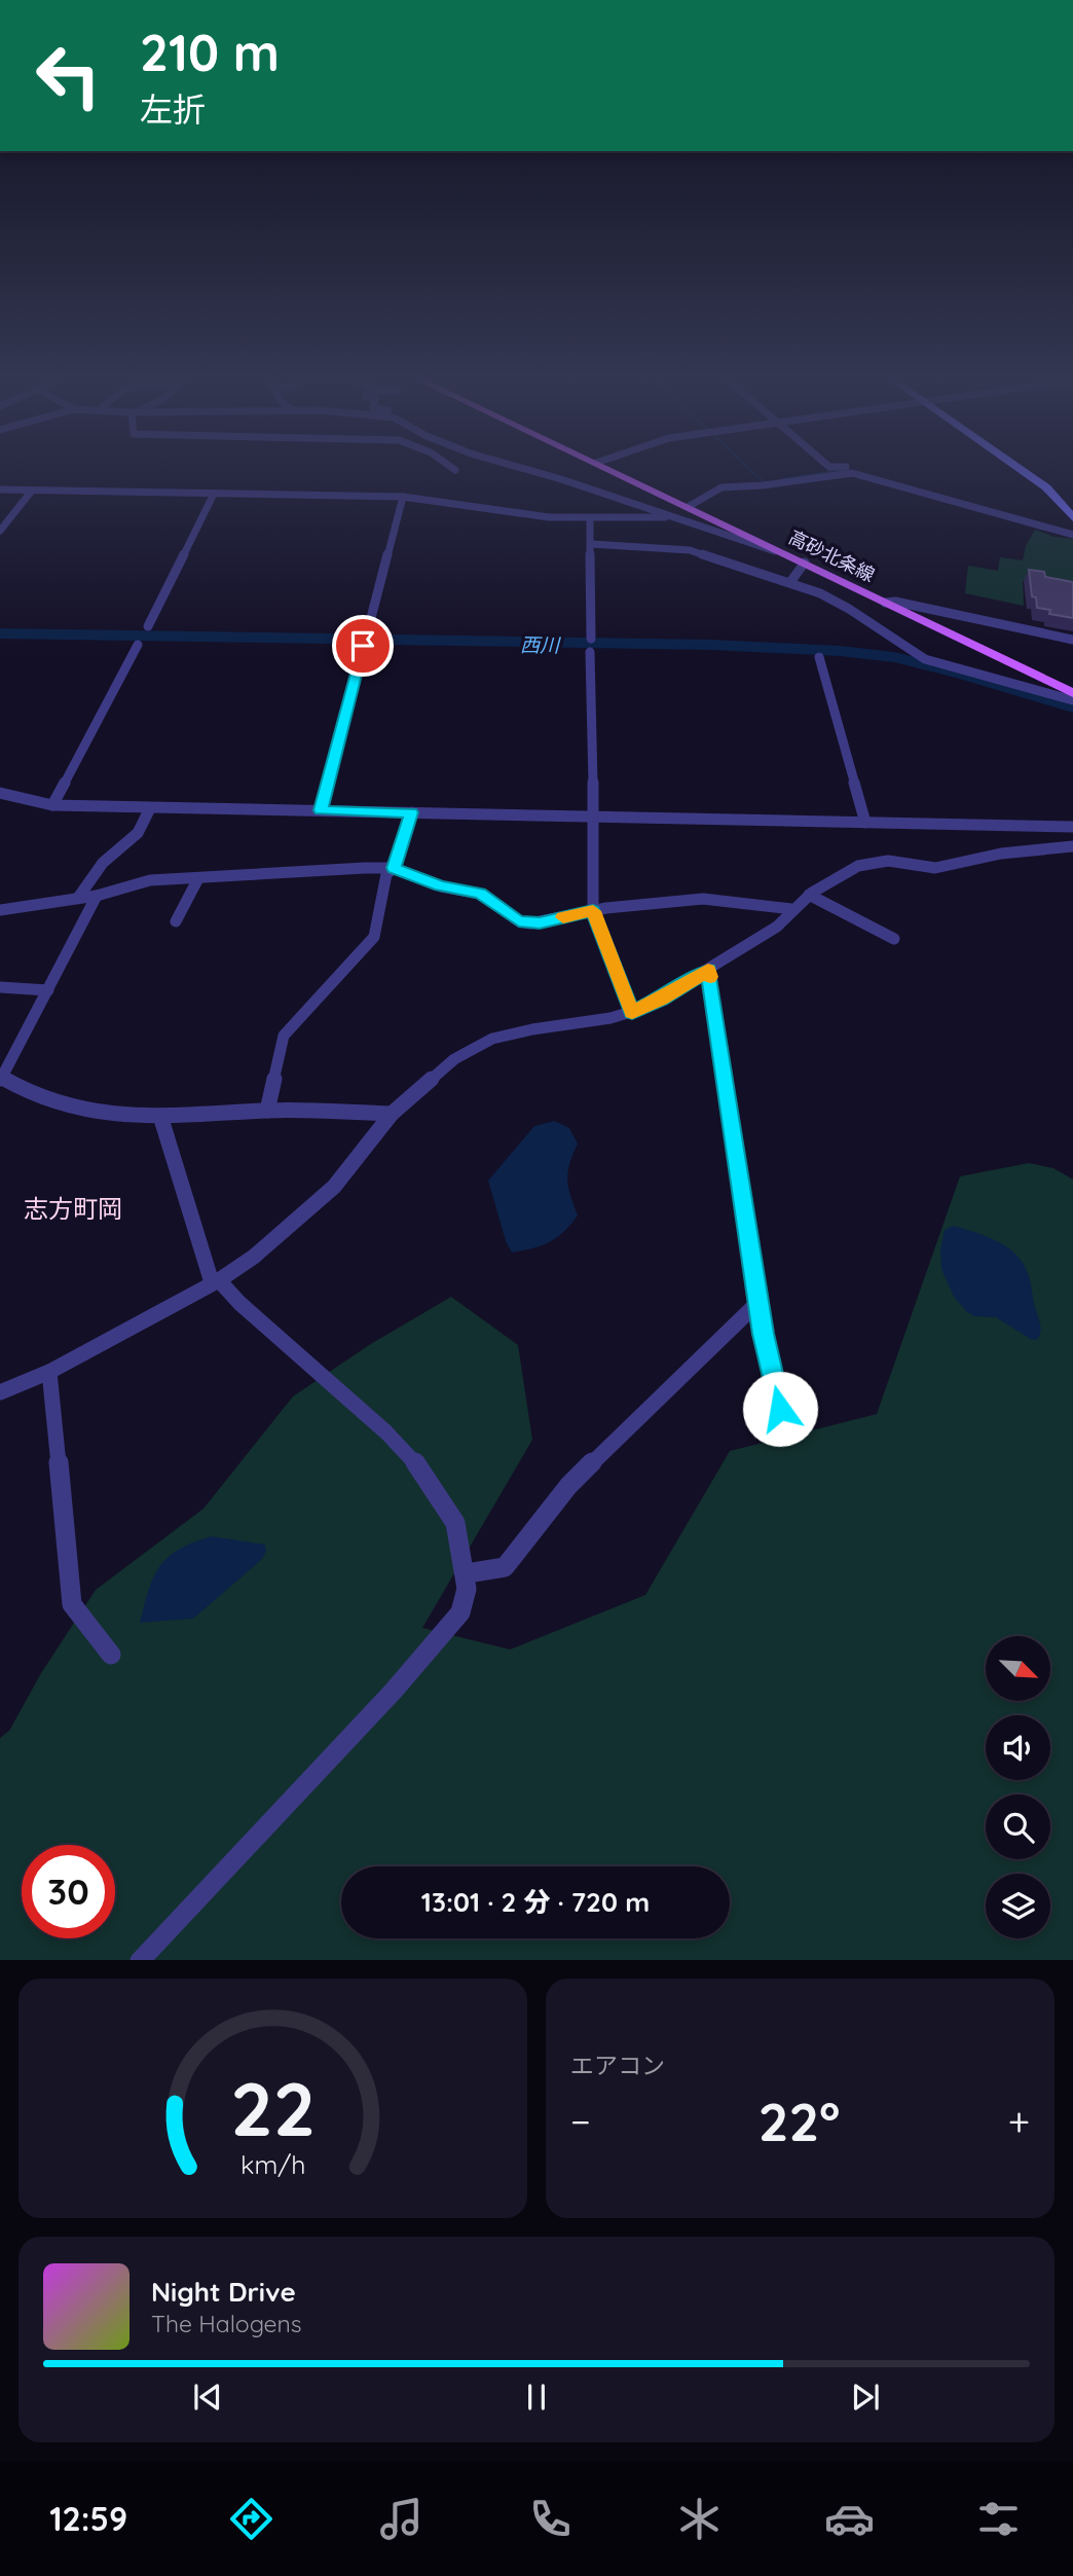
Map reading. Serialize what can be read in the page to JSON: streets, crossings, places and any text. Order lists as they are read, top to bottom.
{
  "streets": {
    "main road": ["高砂北条線"]
  },
  "districts": ["志方町岡"],
  "water": ["西川"],
  "north": "bottom right",
  "page": {
    "turn": ["210 m", "左折"],
    "limit": "30",
    "trip": "13:01 · 2 分 · 720 m",
    "tile": "エアコン",
    "heat": ["−", "22°", "+"],
    "song": ["Night Drive", "The Halogens"],
    "tabs": "12:59",
    "gauge": ["22", "km/h"]
  }
}
